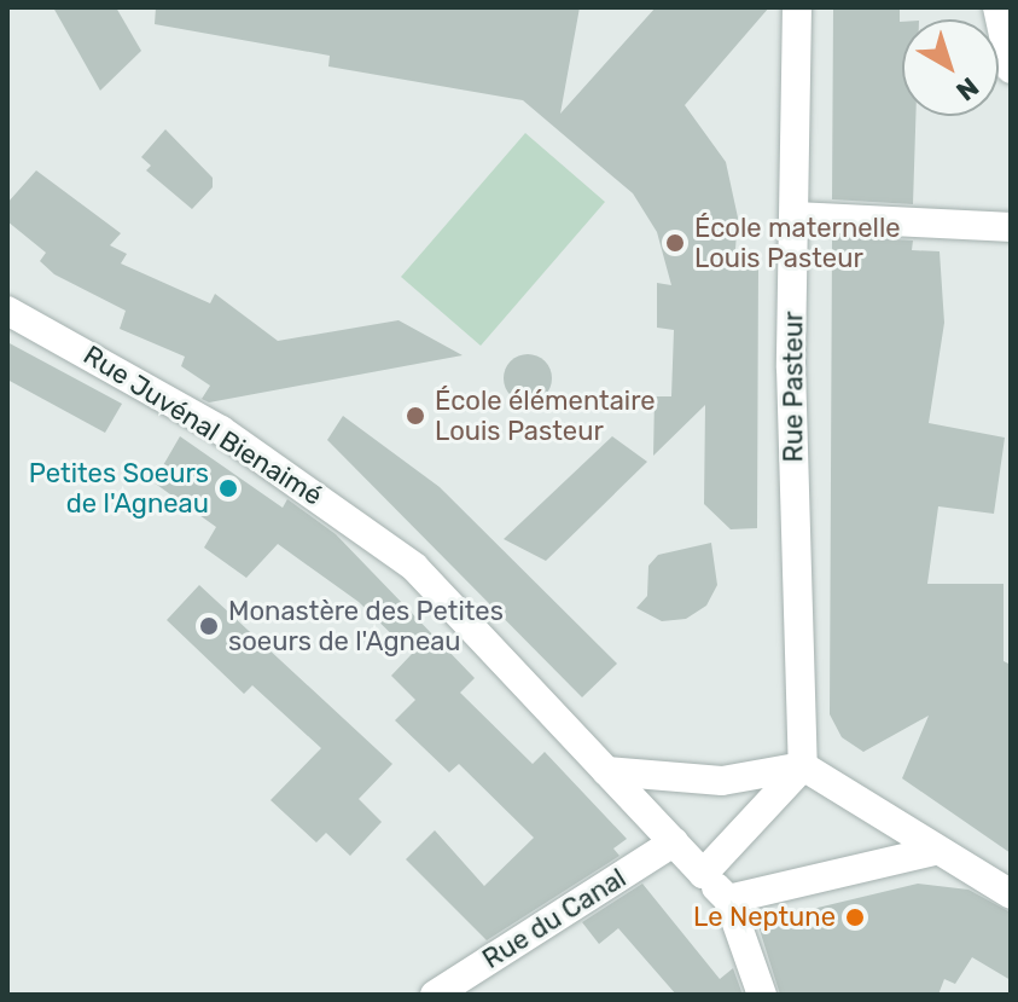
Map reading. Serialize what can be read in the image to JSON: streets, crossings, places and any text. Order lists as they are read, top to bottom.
{
  "streets": {
    "street": ["Rue Pasteur", "Rue Juvénal Bienaimé", "Rue du Canal"]
  },
  "crossings": [
    ["Rue Juvénal Bienaimé", "Rue du Canal"]
  ],
  "places": [
    "École maternelle Louis Pasteur",
    "École élémentaire Louis Pasteur",
    "Petites Soeurs de l'Agneau",
    "Monastère des Petites soeurs de l'Agneau",
    "Le Neptune"
  ],
  "north": "bottom right"
}
